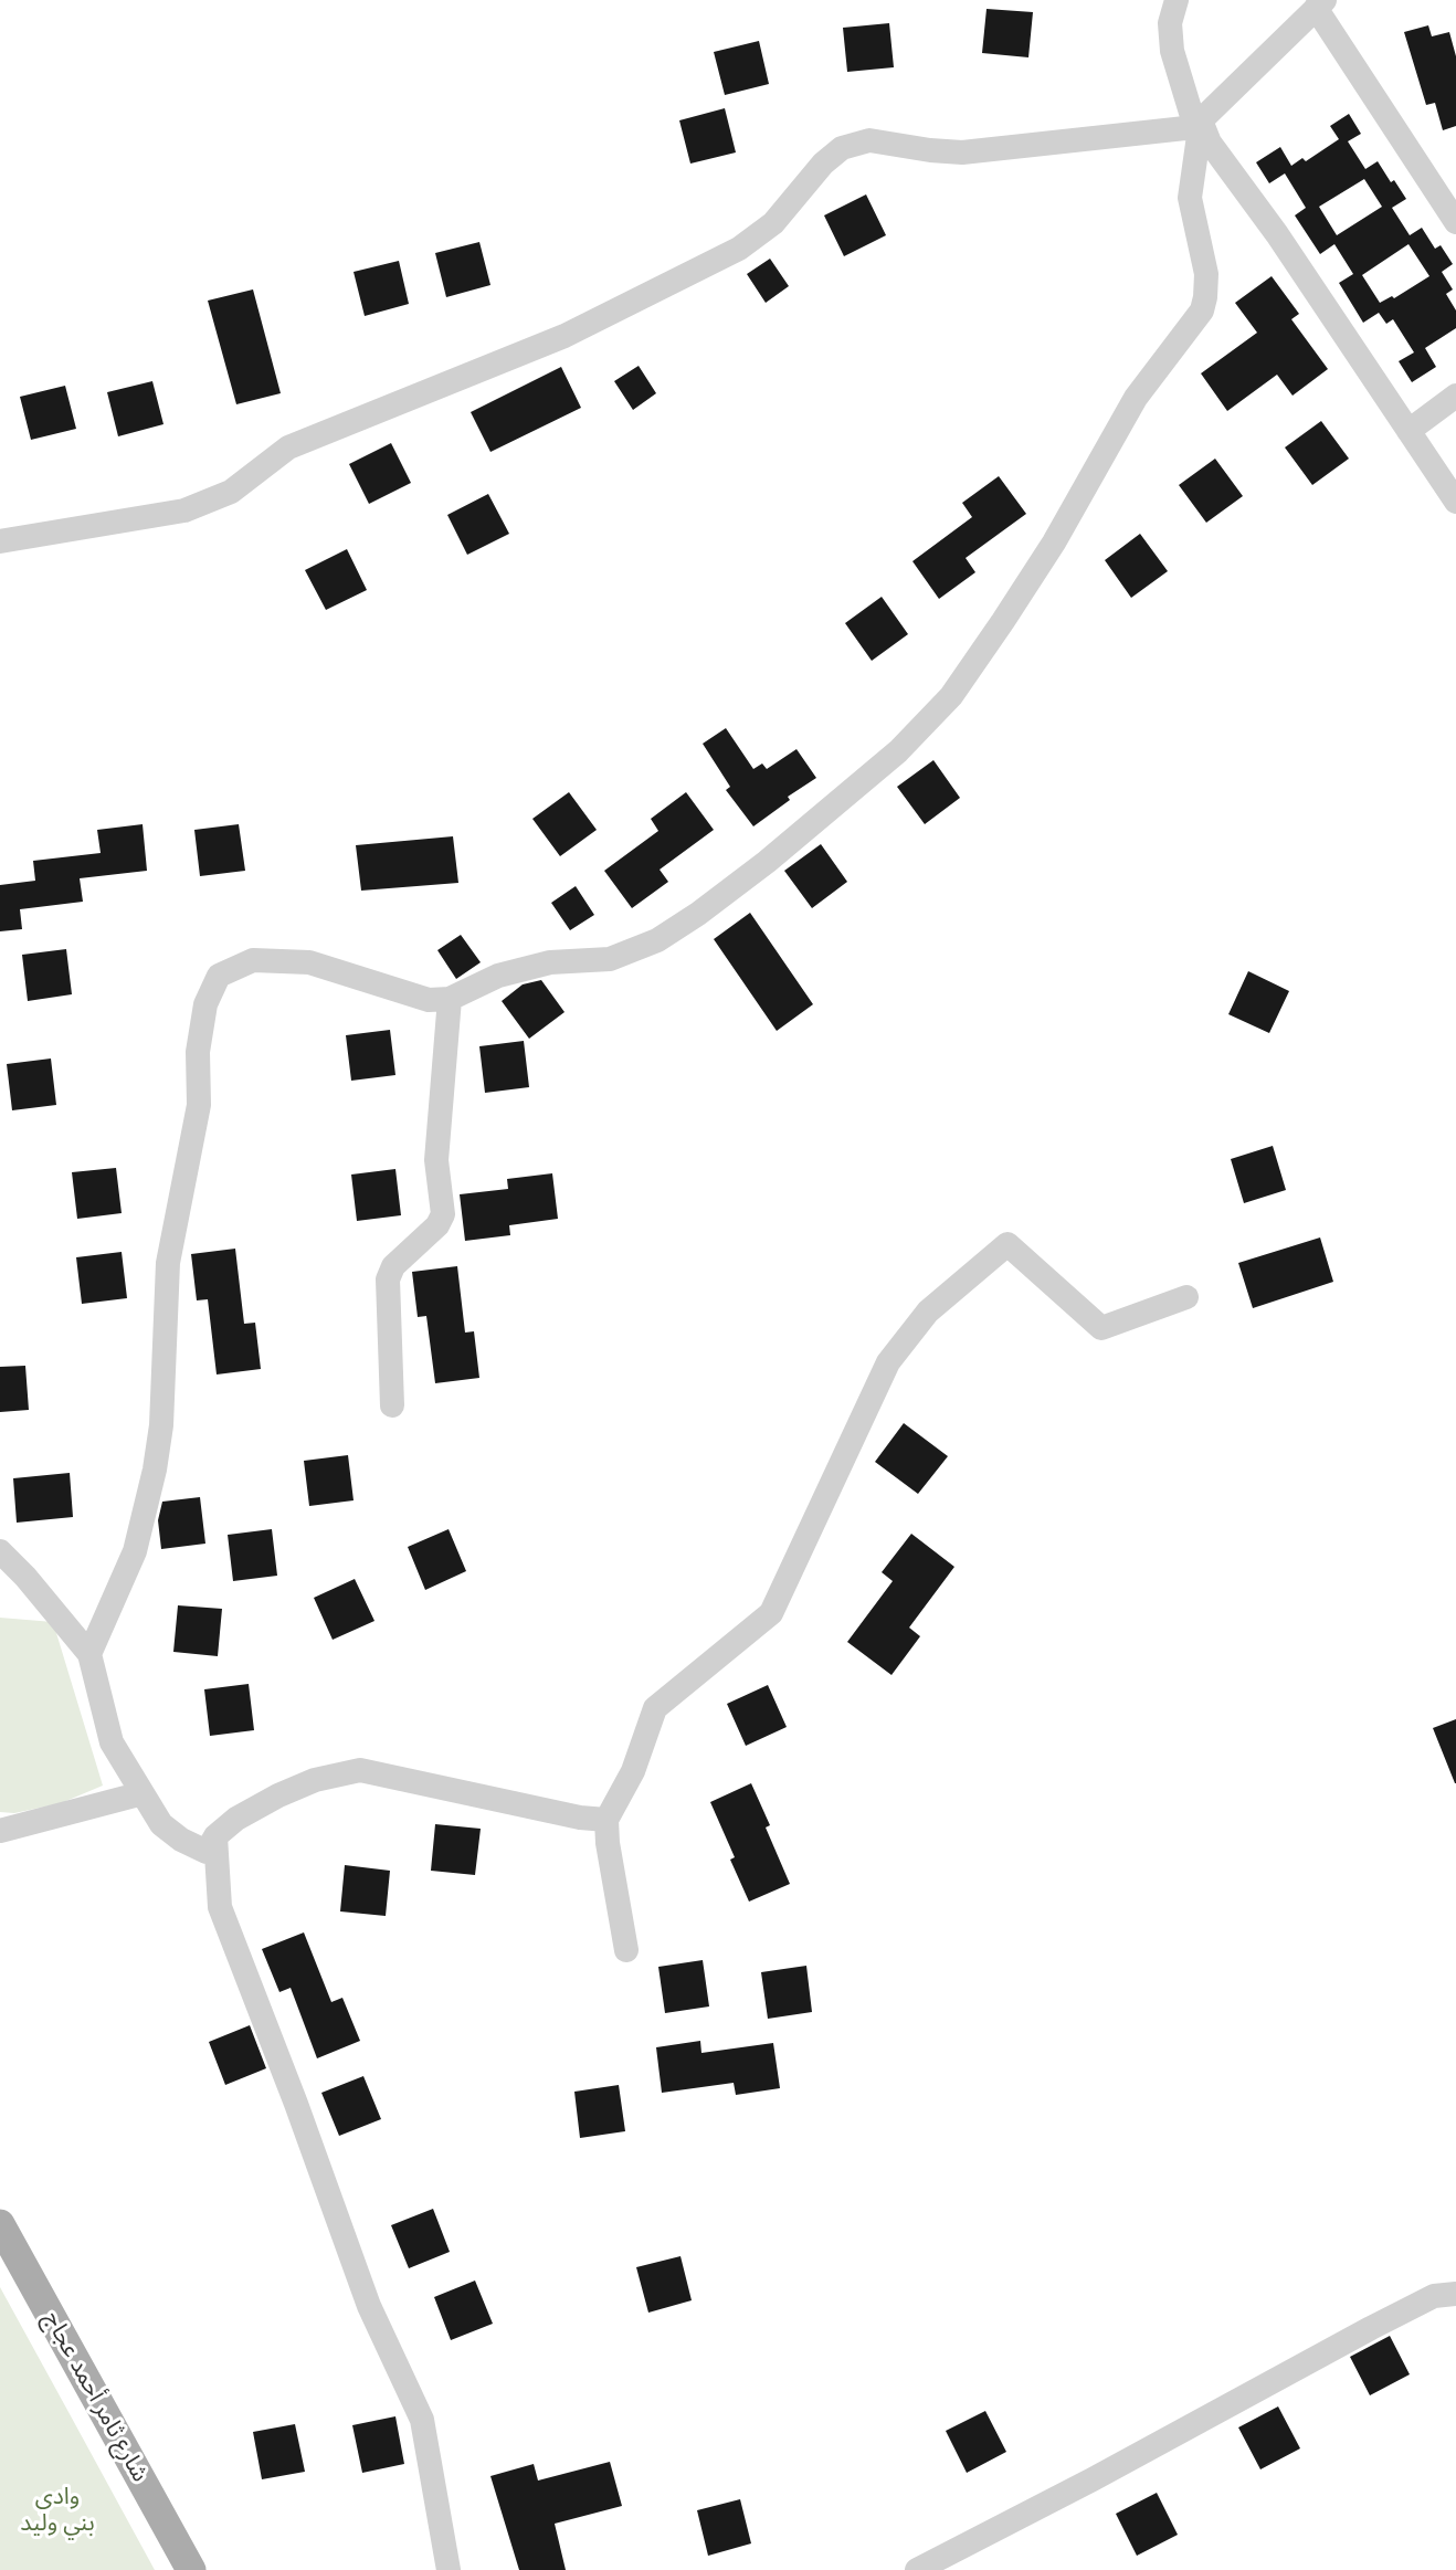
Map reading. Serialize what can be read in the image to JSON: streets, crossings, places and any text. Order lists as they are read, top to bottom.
{
  "streets": {
    "main road": ["شارع ثامر أحمد عجاج"]
  },
  "parks": ["وادي بني وليد"]
}
